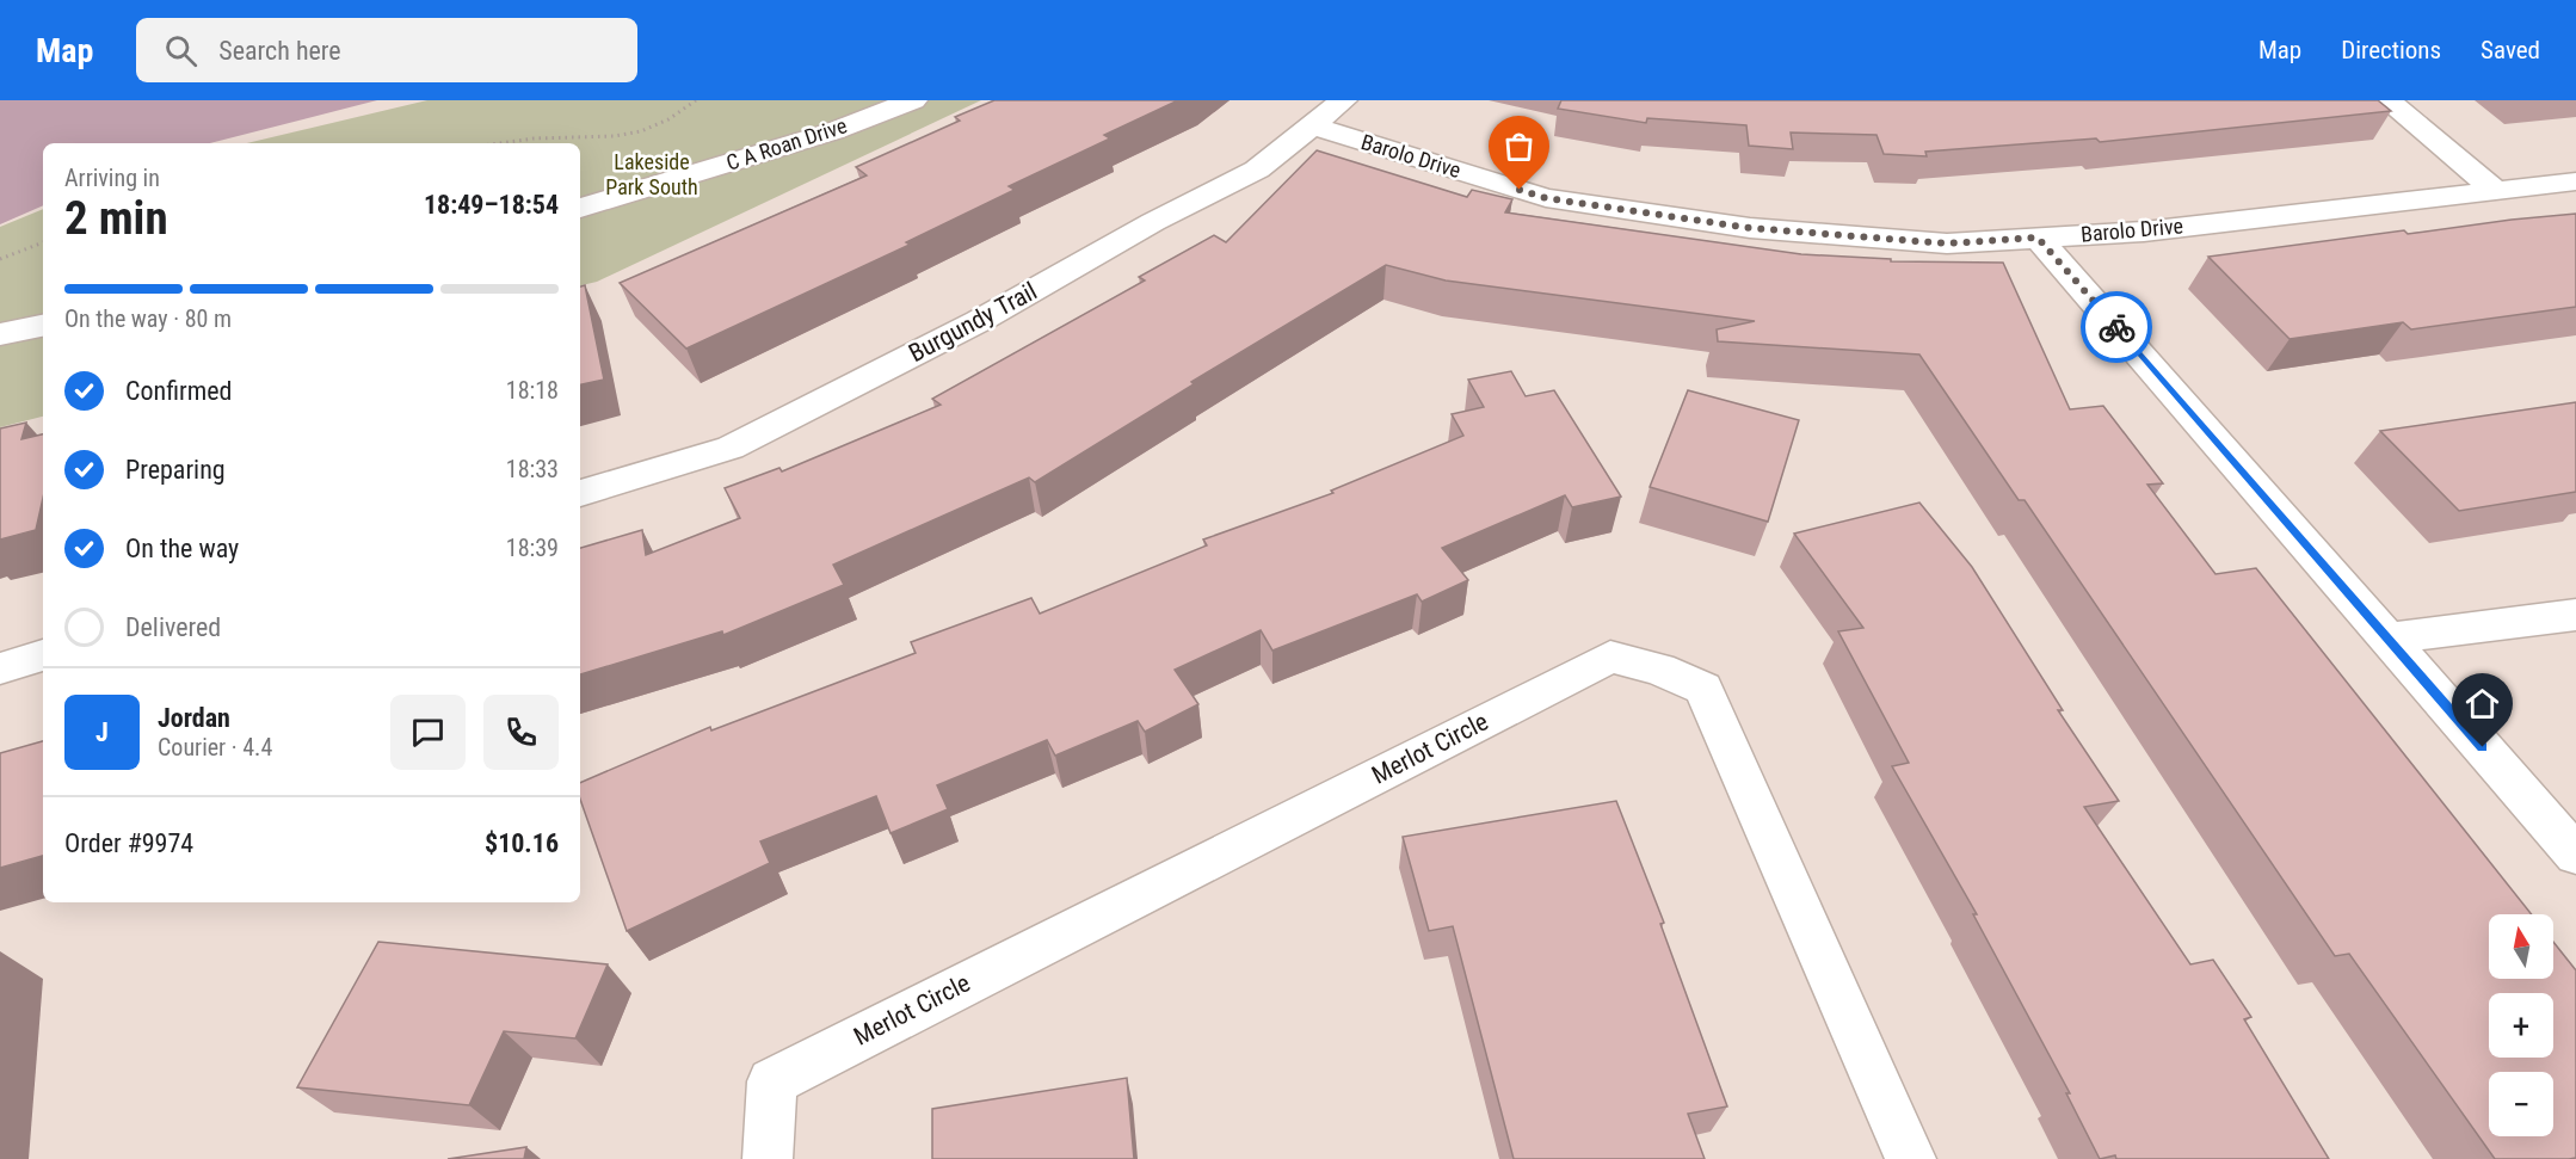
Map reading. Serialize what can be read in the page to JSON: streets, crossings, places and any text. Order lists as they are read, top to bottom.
{
  "streets": {
    "street": [
      "C A Roan Drive",
      "Barolo Drive",
      "Burgundy Trail",
      "Merlot Circle"
    ]
  },
  "crossings": [
    ["Barolo Drive", "Burgundy Trail"]
  ],
  "parks": ["Lakeside Park South"],
  "north": "top",
  "page": {
    "header": "Map",
    "search": "Search here",
    "nav": ["Map", "Directions", "Saved"],
    "heading": ["2 min", "Arriving in", "18:49–18:54"],
    "panel": [
      "Jordan",
      "Courier · 4.4",
      "Order #9974",
      "$10.16"
    ],
    "bar": "On the way · 80 m",
    "list": [
      ["Confirmed", "18:18"],
      ["Preparing", "18:33"],
      ["On the way", "18:39"],
      "Delivered"
    ],
    "round": "J",
    "map_buttons": ["+", "−"]
  }
}
